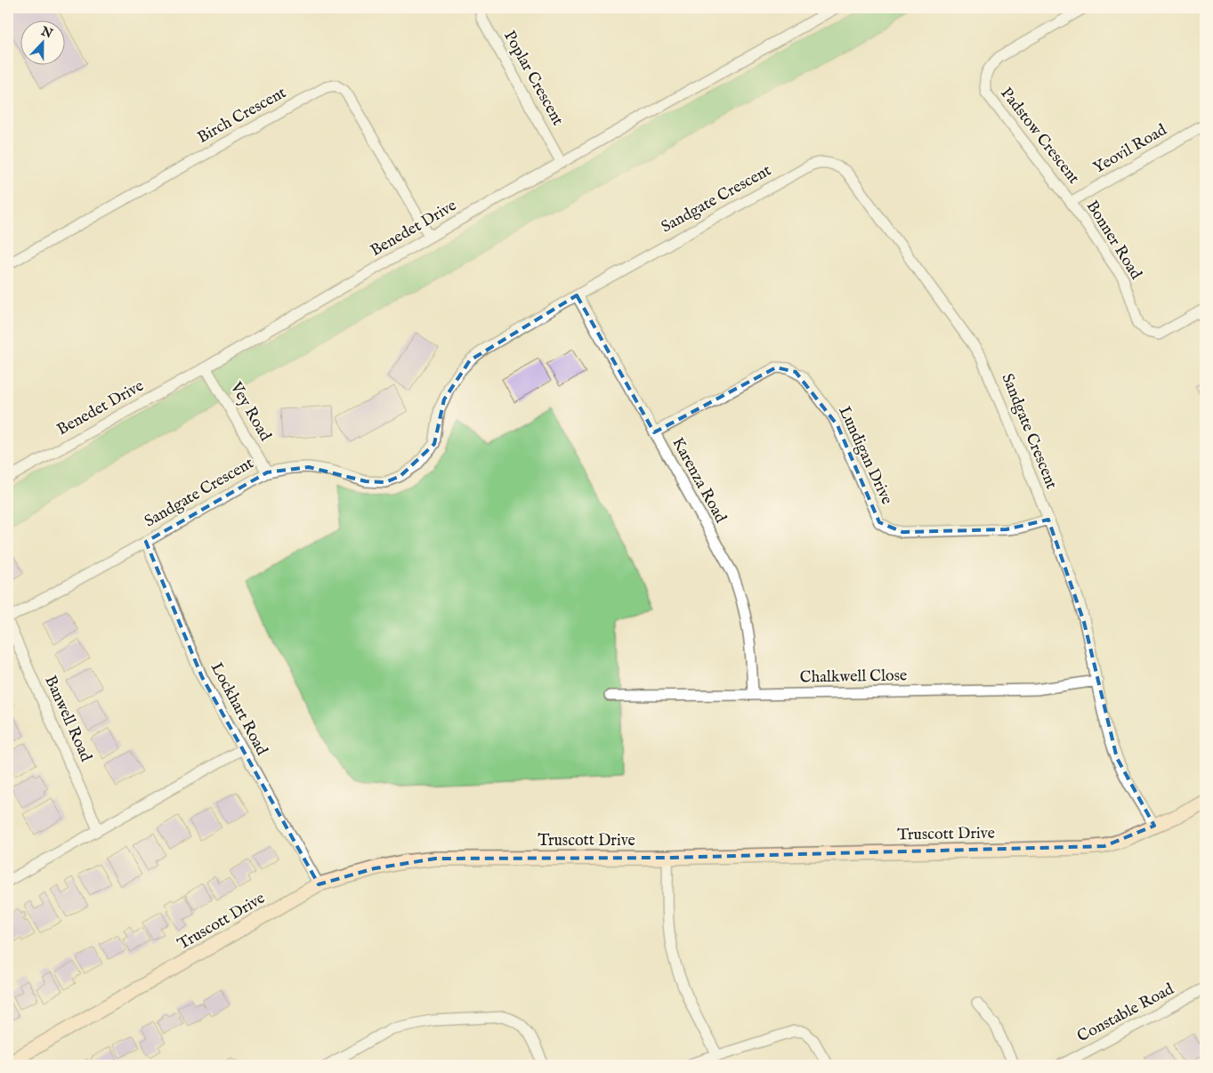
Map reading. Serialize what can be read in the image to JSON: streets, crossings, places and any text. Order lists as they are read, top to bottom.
{
  "streets": {
    "street": [
      "Poplar Crescent",
      "Birch Crescent",
      "Padstow Crescent",
      "Yeovil Road",
      "Sandgate Crescent",
      "Benedet Drive",
      "Bonner Road",
      "Vey Road",
      "Lundigan Drive",
      "Karenza Road",
      "Chalkwell Close",
      "Lockhart Road",
      "Banwell Road",
      "Truscott Drive",
      "Constable Road"
    ]
  },
  "crossings": [
    ["Poplar Crescent", "Benedet Drive"],
    ["Birch Crescent", "Benedet Drive"],
    ["Padstow Crescent", "Yeovil Road"],
    ["Padstow Crescent", "Bonner Road"],
    ["Yeovil Road", "Bonner Road"],
    ["Sandgate Crescent", "Vey Road"],
    ["Sandgate Crescent", "Lundigan Drive"],
    ["Sandgate Crescent", "Karenza Road"],
    ["Sandgate Crescent", "Chalkwell Close"],
    ["Sandgate Crescent", "Lockhart Road"],
    ["Sandgate Crescent", "Truscott Drive"],
    ["Benedet Drive", "Vey Road"],
    ["Lundigan Drive", "Karenza Road"],
    ["Karenza Road", "Chalkwell Close"],
    ["Lockhart Road", "Truscott Drive"]
  ],
  "north": "top"
}
